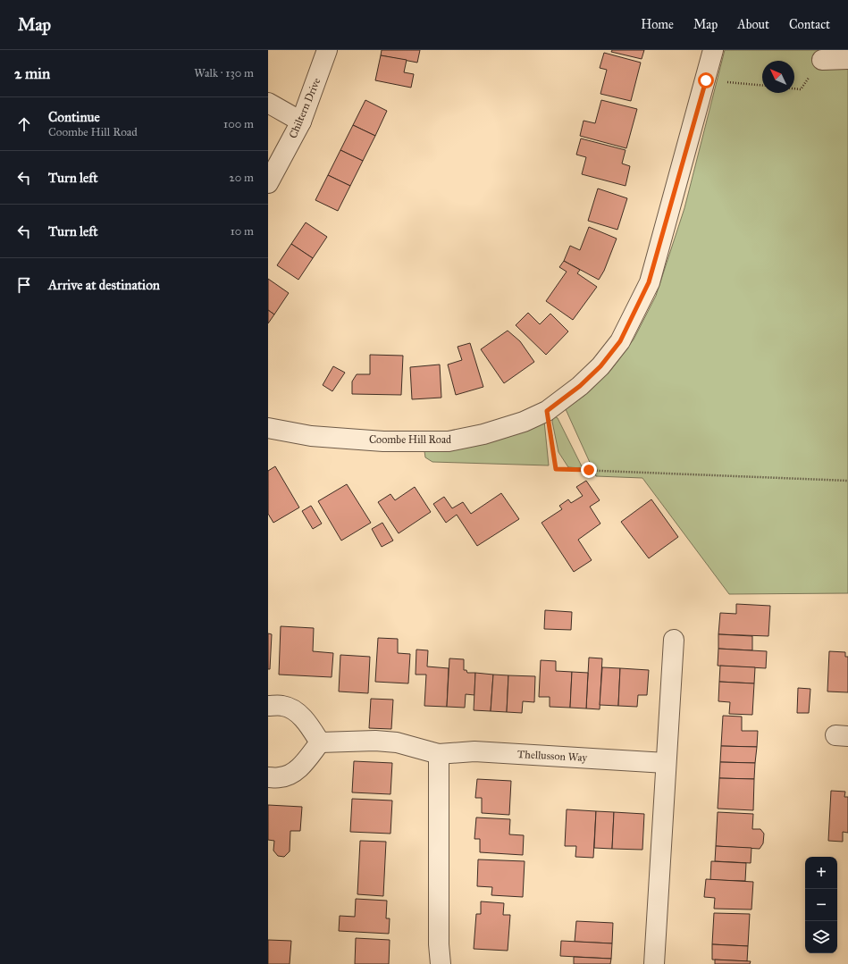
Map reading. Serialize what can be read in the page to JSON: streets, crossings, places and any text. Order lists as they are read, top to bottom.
{
  "streets": {
    "street": ["Chiltern Drive", "Coombe Hill Road", "Thellusson Way"]
  },
  "north": "top left",
  "page": {
    "header": "Map",
    "nav": [
      "Home",
      "Map",
      "About",
      "Contact"
    ],
    "heading": ["2 min", "Walk · 130 m"],
    "list": [
      ["Continue", "Coombe Hill Road", "100 m"],
      ["Turn left", "20 m"],
      ["Turn left", "10 m"],
      "Arrive at destination"
    ],
    "map_buttons": ["+", "−"]
  }
}
